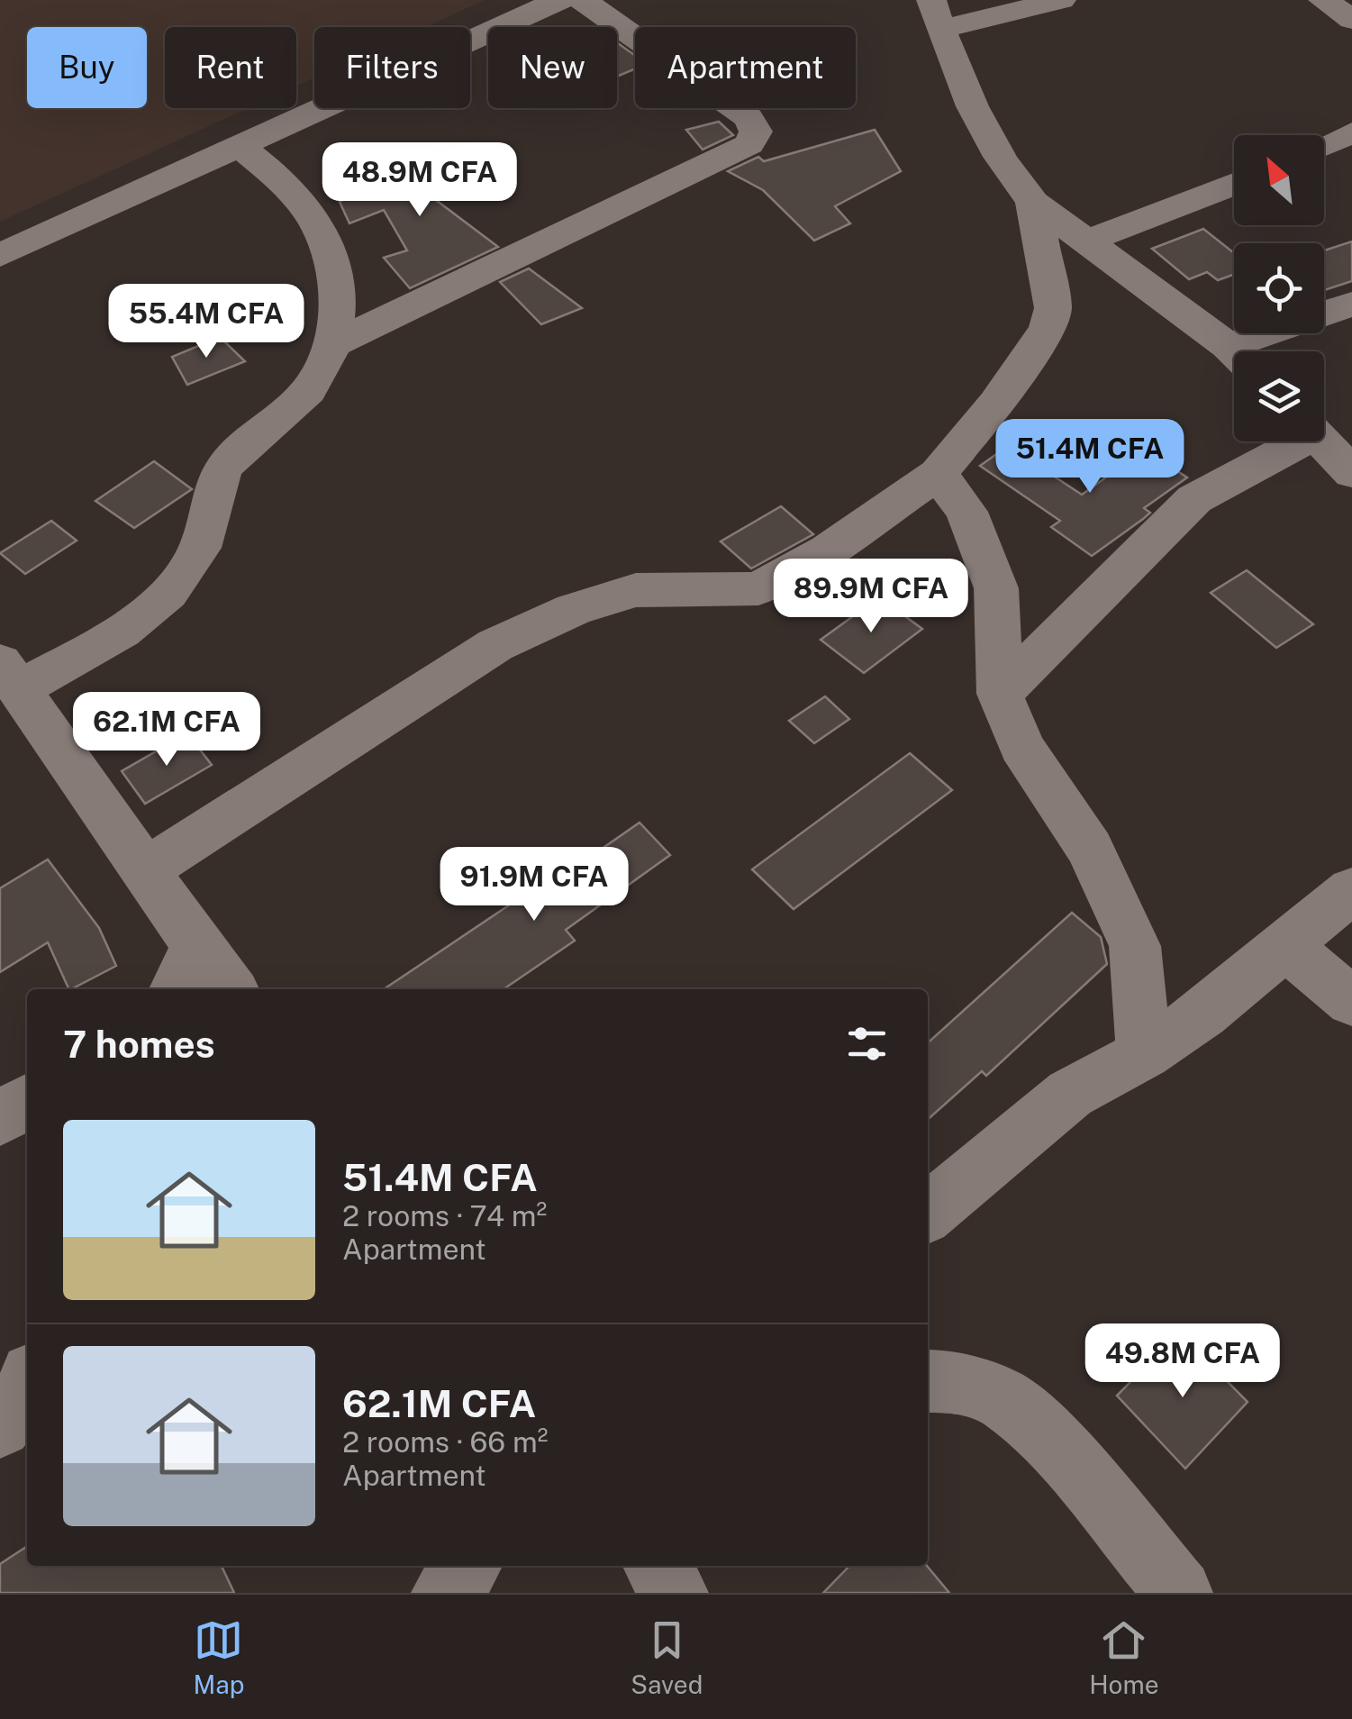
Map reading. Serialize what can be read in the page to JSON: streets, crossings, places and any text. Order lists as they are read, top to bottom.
{
  "north": "top left",
  "page": {
    "chip": [
      "Buy",
      "Rent",
      "Filters",
      "New",
      "Apartment"
    ],
    "price": [
      "48.9M CFA",
      "55.4M CFA",
      "51.4M CFA",
      "89.9M CFA",
      "62.1M CFA",
      "91.9M CFA",
      "49.8M CFA"
    ],
    "heading": "7 homes",
    "list": [
      {
        "name": "51.4M CFA",
        "note": "2 rooms · 74 m² · Apartment"
      },
      {
        "name": "62.1M CFA",
        "note": "2 rooms · 66 m² · Apartment"
      }
    ],
    "tabs": ["Map", "Saved", "Home"]
  }
}
